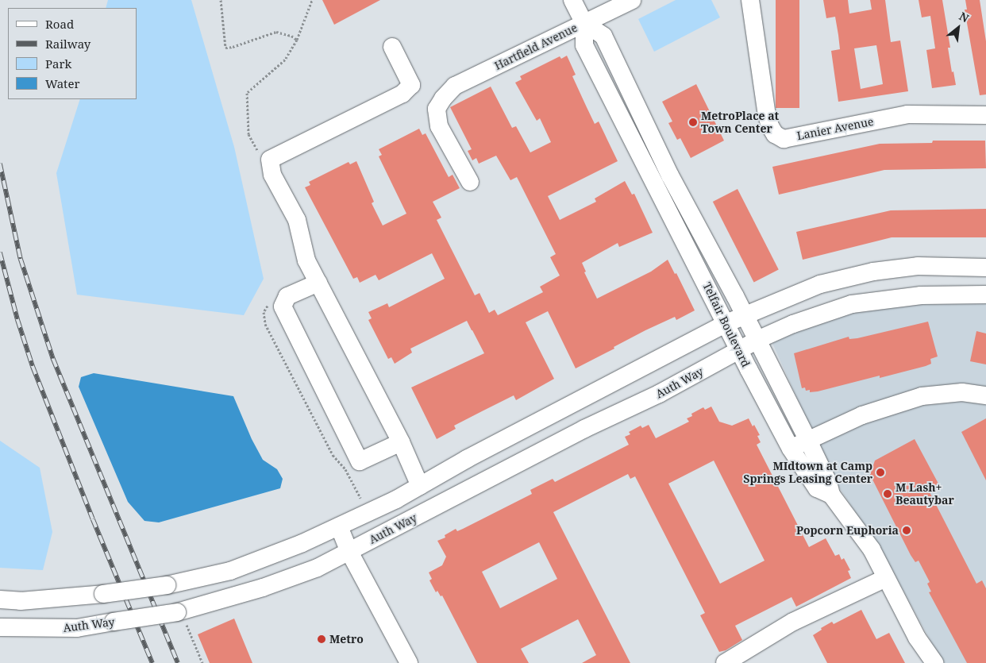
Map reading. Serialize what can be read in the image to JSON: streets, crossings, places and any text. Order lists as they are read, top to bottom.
{
  "streets": {
    "street": [
      "Hartfield Avenue",
      "Lanier Avenue",
      "Telfair Boulevard",
      "Auth Way"
    ]
  },
  "crossings": [
    ["Hartfield Avenue", "Telfair Boulevard"],
    ["Telfair Boulevard", "Auth Way"]
  ],
  "places": [
    "MetroPlace at Town Center",
    "MIdtown at Camp Springs Leasing Center",
    "M Lash+ Beautybar",
    "Popcorn Euphoria",
    "Metro"
  ],
  "legend": [
    "Road",
    "Railway",
    "Park",
    "Water"
  ],
  "north": "top right"
}
